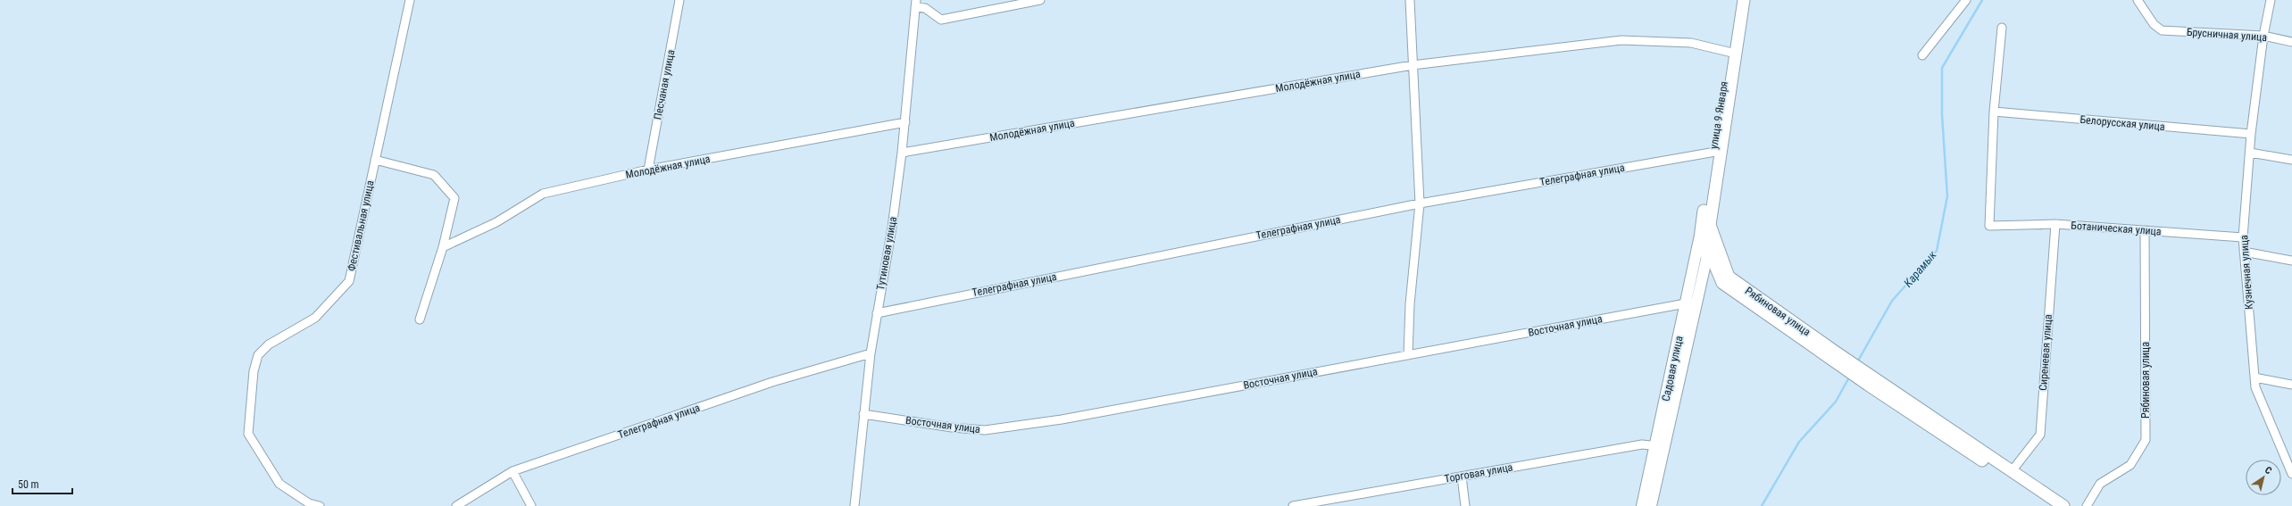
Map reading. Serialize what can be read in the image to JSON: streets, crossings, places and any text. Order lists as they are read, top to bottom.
{
  "streets": {
    "main road": ["улица 9 Января", "Рябиновая улица"],
    "street": [
      "Брусничная улица",
      "Молодёжная улица",
      "Песчаная улица",
      "Белорусская улица",
      "Телеграфная улица",
      "Фестивальная улица",
      "Ботаническая улица",
      "Тутиновая улица",
      "Кузнечная улица",
      "Восточная улица",
      "Сиреневая улица",
      "Садовая улица",
      "Торговая улица"
    ]
  },
  "crossings": [
    ["Брусничная улица", "Кузнечная улица"],
    ["Молодёжная улица", "Песчаная улица"],
    ["Молодёжная улица", "улица 9 Января"],
    ["Молодёжная улица", "Тутиновая улица"],
    ["улица 9 Января", "Телеграфная улица"],
    ["улица 9 Января", "Рябиновая улица"],
    ["улица 9 Января", "Садовая улица"],
    ["Белорусская улица", "Ботаническая улица"],
    ["Белорусская улица", "Кузнечная улица"],
    ["Телеграфная улица", "Тутиновая улица"],
    ["Ботаническая улица", "Кузнечная улица"],
    ["Ботаническая улица", "Рябиновая улица"],
    ["Ботаническая улица", "Сиреневая улица"],
    ["Тутиновая улица", "Восточная улица"],
    ["Рябиновая улица", "Садовая улица"],
    ["Восточная улица", "Садовая улица"],
    ["Садовая улица", "Торговая улица"]
  ],
  "water": ["Карамык"],
  "scale_bar": "50 m",
  "north": "top right"
}
